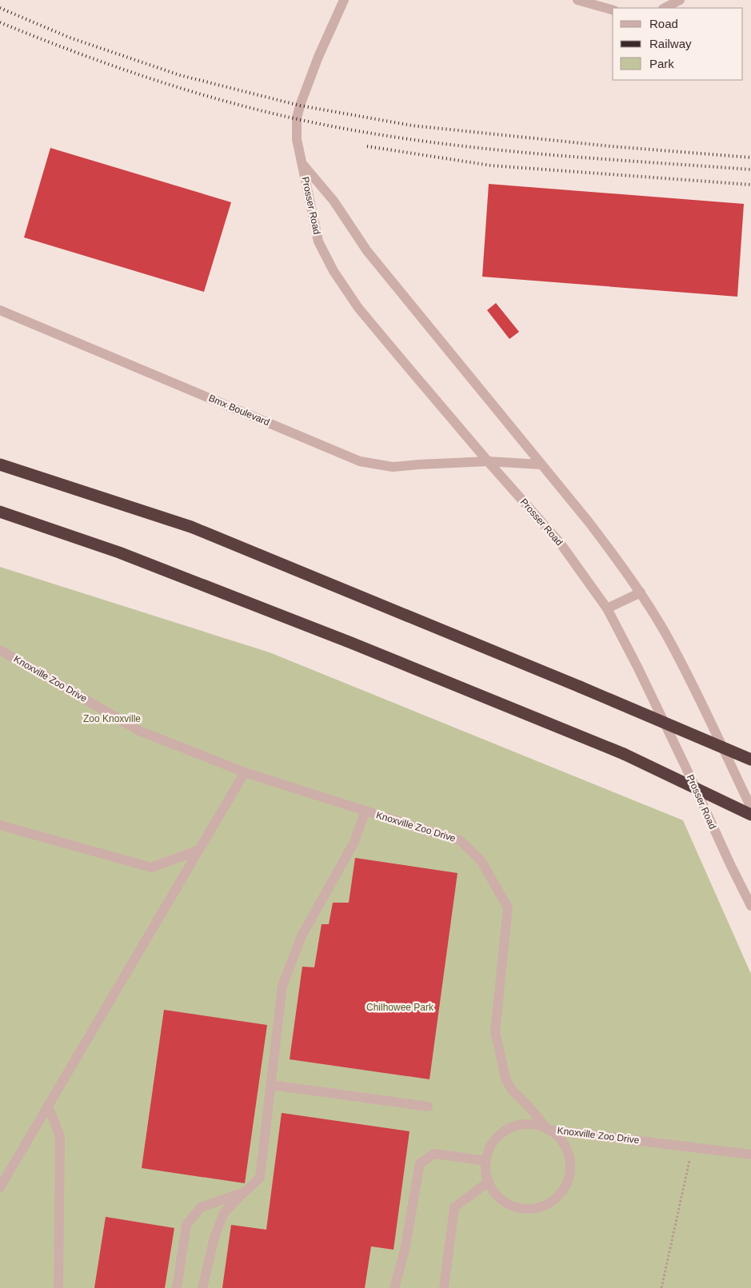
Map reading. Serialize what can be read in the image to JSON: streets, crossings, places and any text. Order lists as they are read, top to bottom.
{
  "streets": {
    "street": ["Prosser Road", "Bmx Boulevard", "Knoxville Zoo Drive"]
  },
  "crossings": [
    ["Prosser Road", "Bmx Boulevard"]
  ],
  "parks": ["Zoo Knoxville", "Chilhowee Park"],
  "legend": ["Road", "Railway", "Park"]
}
